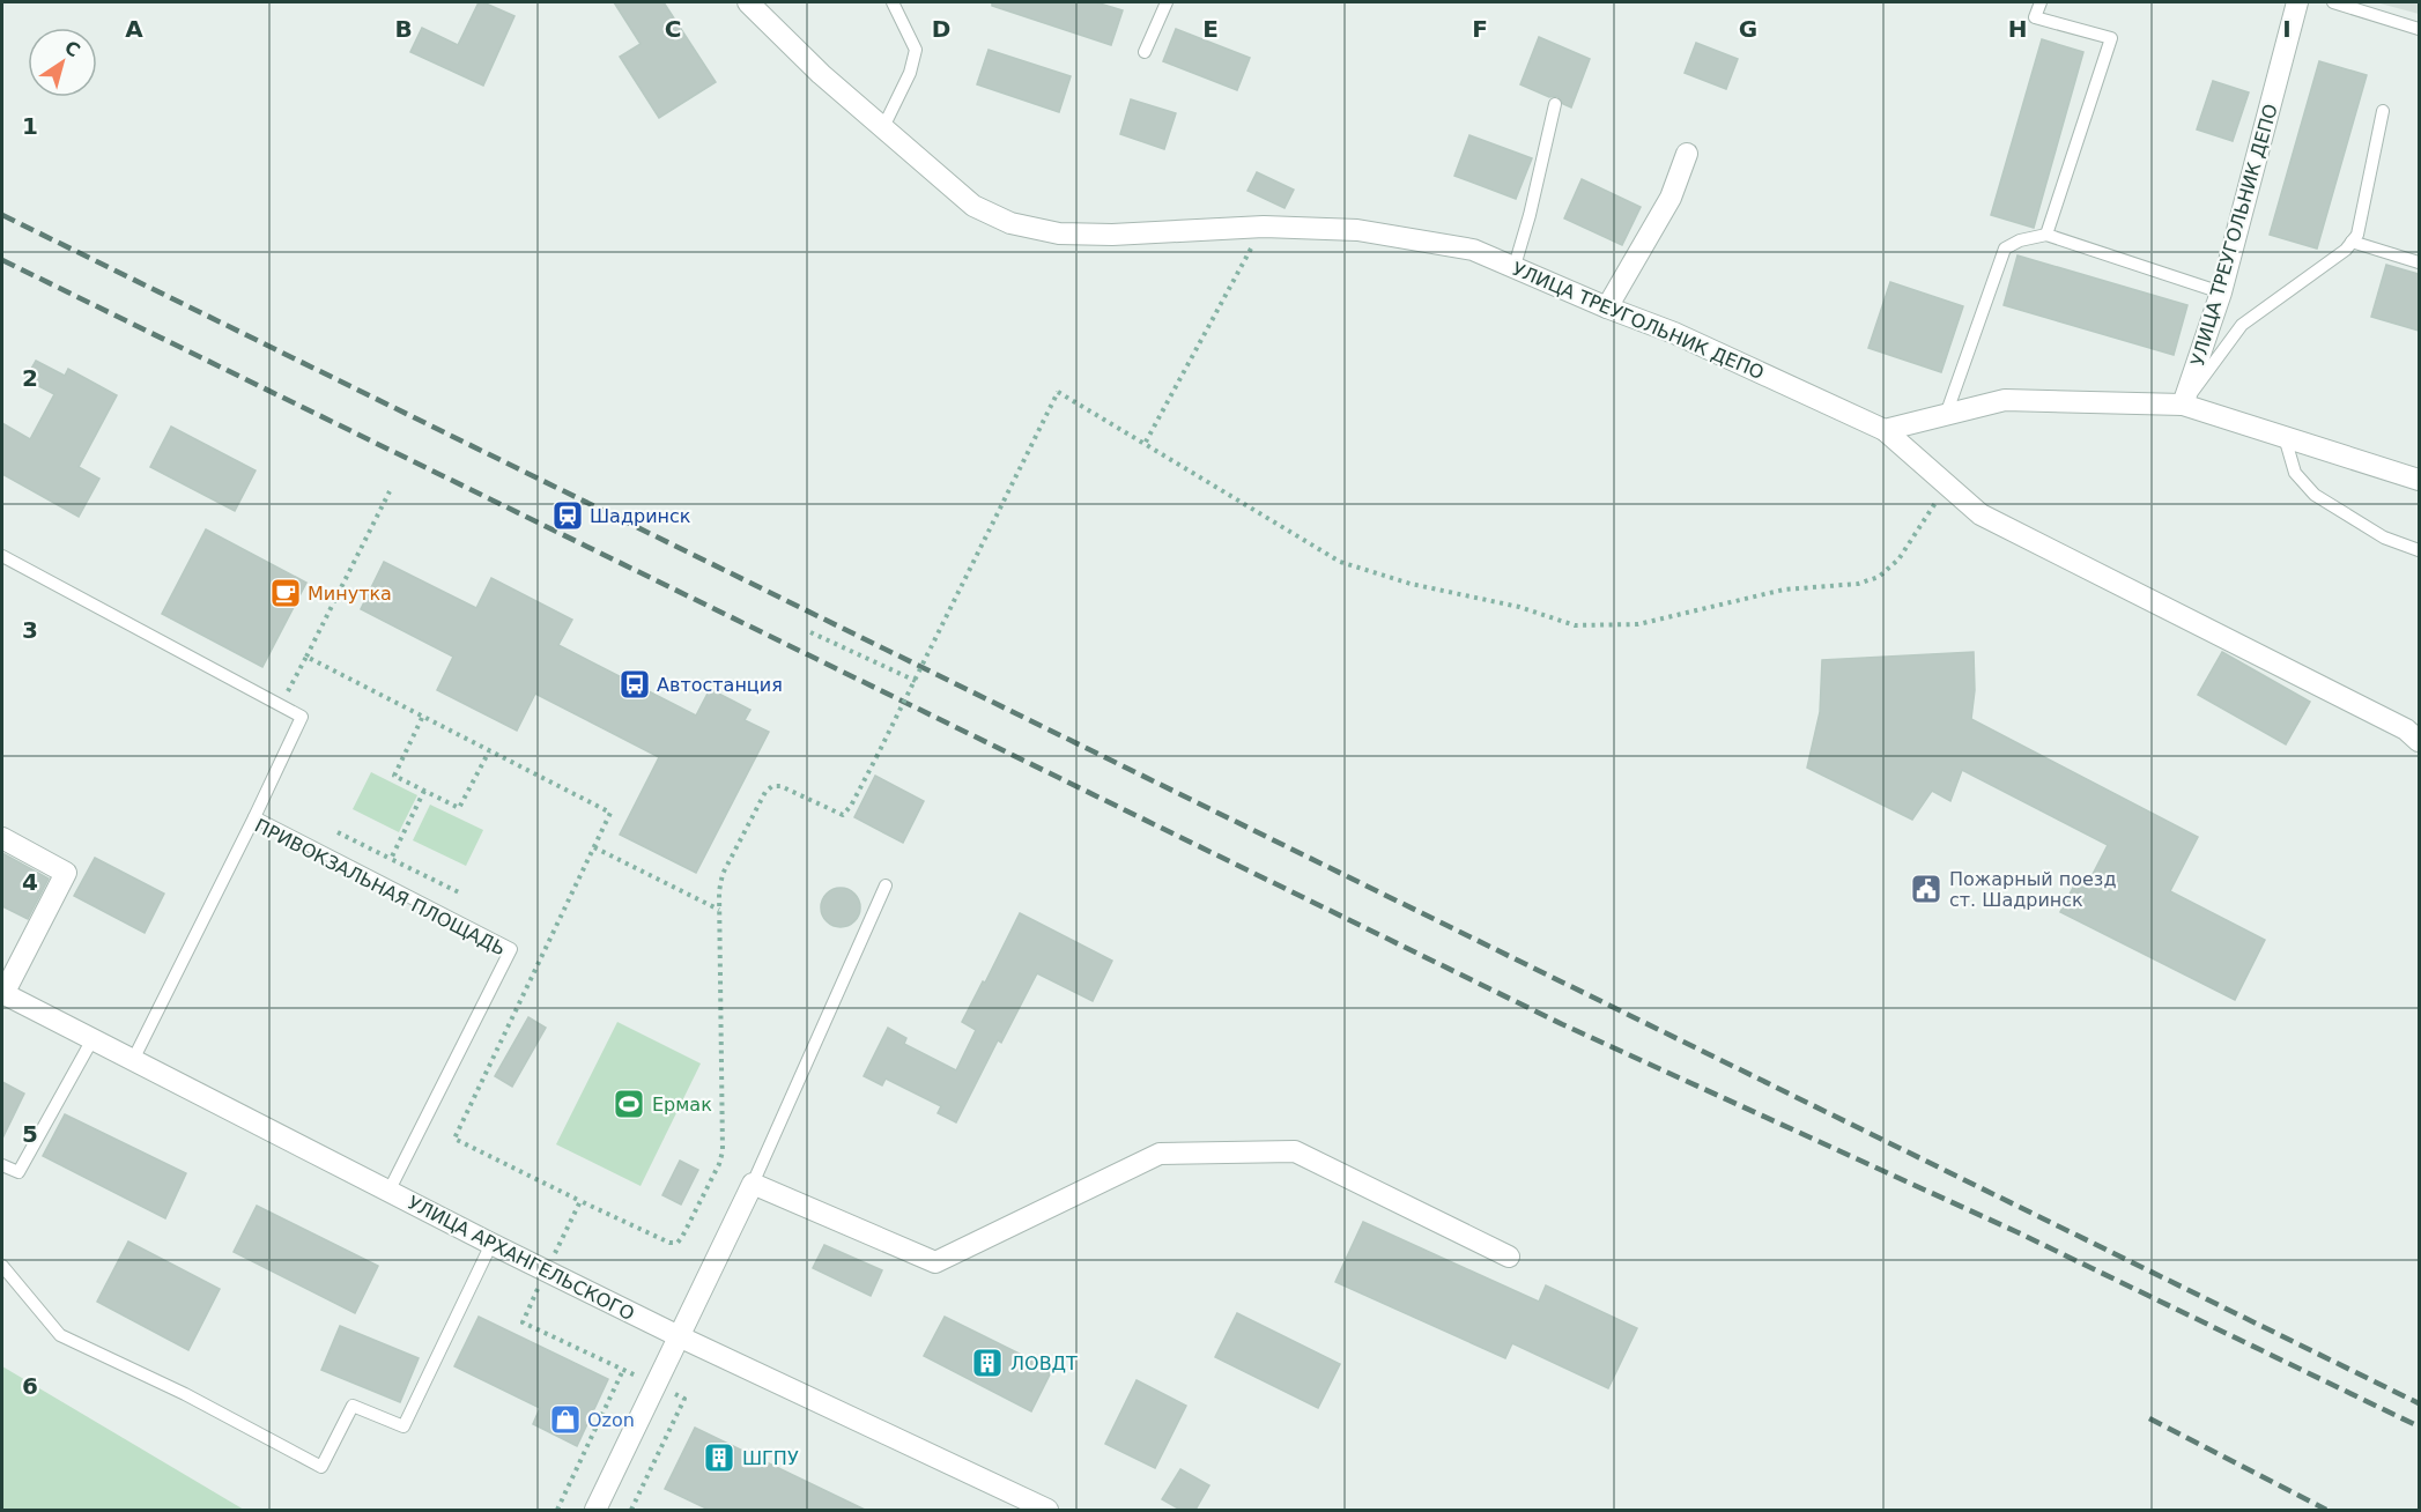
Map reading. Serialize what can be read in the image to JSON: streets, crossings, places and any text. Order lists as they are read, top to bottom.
{
  "streets": {
    "street": ["УЛИЦА ТРЕУГОЛЬНИК ДЕПО", "УЛИЦА АРХАНГЕЛЬСКОГО"],
    "lane": ["ПРИВОКЗАЛЬНАЯ ПЛОЩАДЬ"]
  },
  "crossings": [
    ["ПРИВОКЗАЛЬНАЯ ПЛОЩАДЬ", "УЛИЦА АРХАНГЕЛЬСКОГО"]
  ],
  "places": {
    "station": ["Шадринск"],
    "cafe": ["Минутка"],
    "bus stop": ["Автостанция"],
    "public building": ["Пожарный поезд ст. Шадринск"],
    "sports": ["Ермак"],
    "building": ["ЛОВДТ", "ШГПУ"],
    "shop": ["Ozon"]
  },
  "north": "top right",
  "grid": {
    "columns": [
      "A",
      "B",
      "C",
      "D",
      "E",
      "F",
      "G",
      "H",
      "I"
    ],
    "rows": [
      "1",
      "2",
      "3",
      "4",
      "5",
      "6"
    ]
  }
}
